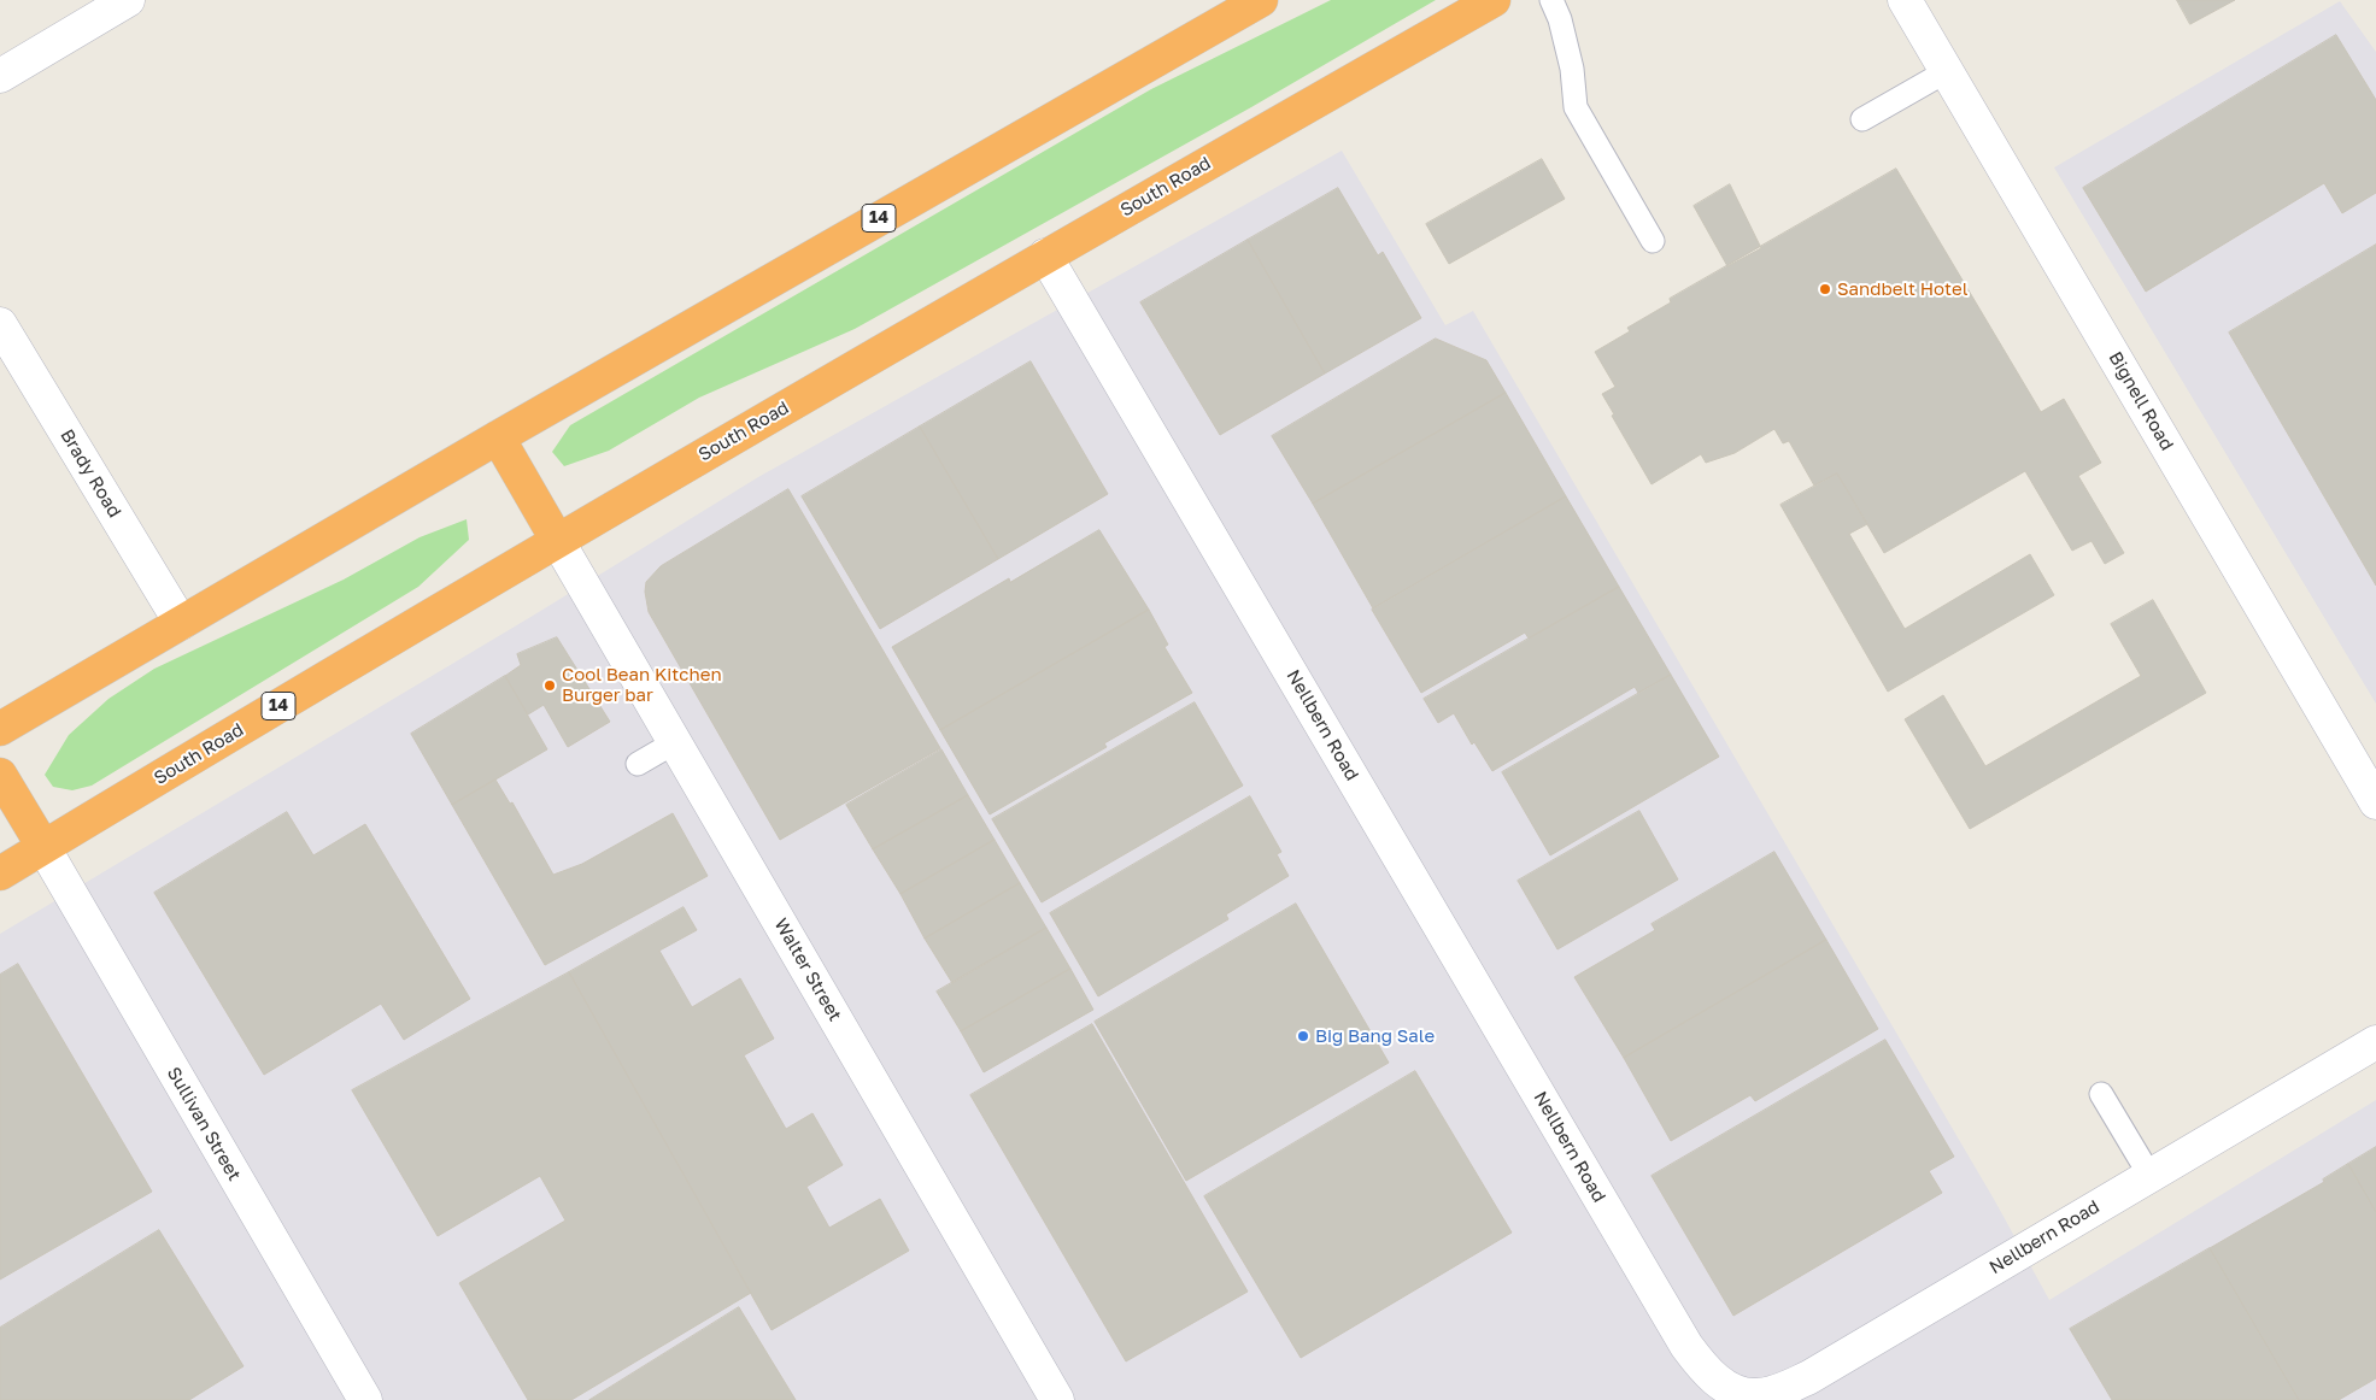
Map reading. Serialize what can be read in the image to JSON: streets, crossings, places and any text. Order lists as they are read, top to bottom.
{
  "streets": {
    "highway": ["South Road", "14"],
    "street": [
      "Bignell Road",
      "Brady Road",
      "Nellbern Road",
      "Walter Street",
      "Sullivan Street"
    ]
  },
  "crossings": [
    ["South Road", "Nellbern Road"],
    ["South Road", "Walter Street"],
    ["South Road", "Sullivan Street"],
    ["14", "Brady Road"]
  ],
  "places": ["Sandbelt Hotel", "Cool Bean Kitchen Burger bar", "Big Bang Sale"]
}
